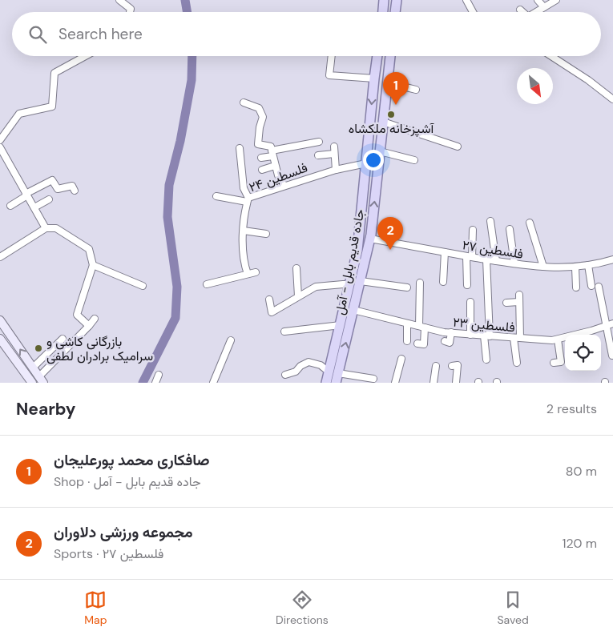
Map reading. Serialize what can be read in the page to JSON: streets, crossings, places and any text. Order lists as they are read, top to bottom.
{
  "streets": {
    "main road": ["جاده قدیم بابل - آمل"],
    "street": ["فلسطین ۲۴", "فلسطین ۲۷", "فلسطین ۲۳"]
  },
  "crossings": [
    ["فلسطین ۲۷", "جاده قدیم بابل - آمل"],
    ["جاده قدیم بابل - آمل", "فلسطین ۲۳"]
  ],
  "places": ["آشپزخانه ملکشاه", "بازرگانی کاشی و سرامیک برادران لطفی"],
  "north": "bottom right",
  "page": {
    "search": "Search here",
    "pins": ["1", "2"],
    "heading": ["Nearby", "2 results"],
    "list": [
      {
        "mark": "1",
        "name": "صافکاری محمد پورعلیجان",
        "note": "Shop · جاده قدیم بابل - آمل",
        "value": "80 m"
      },
      {
        "mark": "2",
        "name": "مجموعه ورزشی دلاوران",
        "note": "Sports · فلسطین ۲۷",
        "value": "120 m"
      }
    ],
    "nav": ["Map", "Directions", "Saved"]
  }
}
